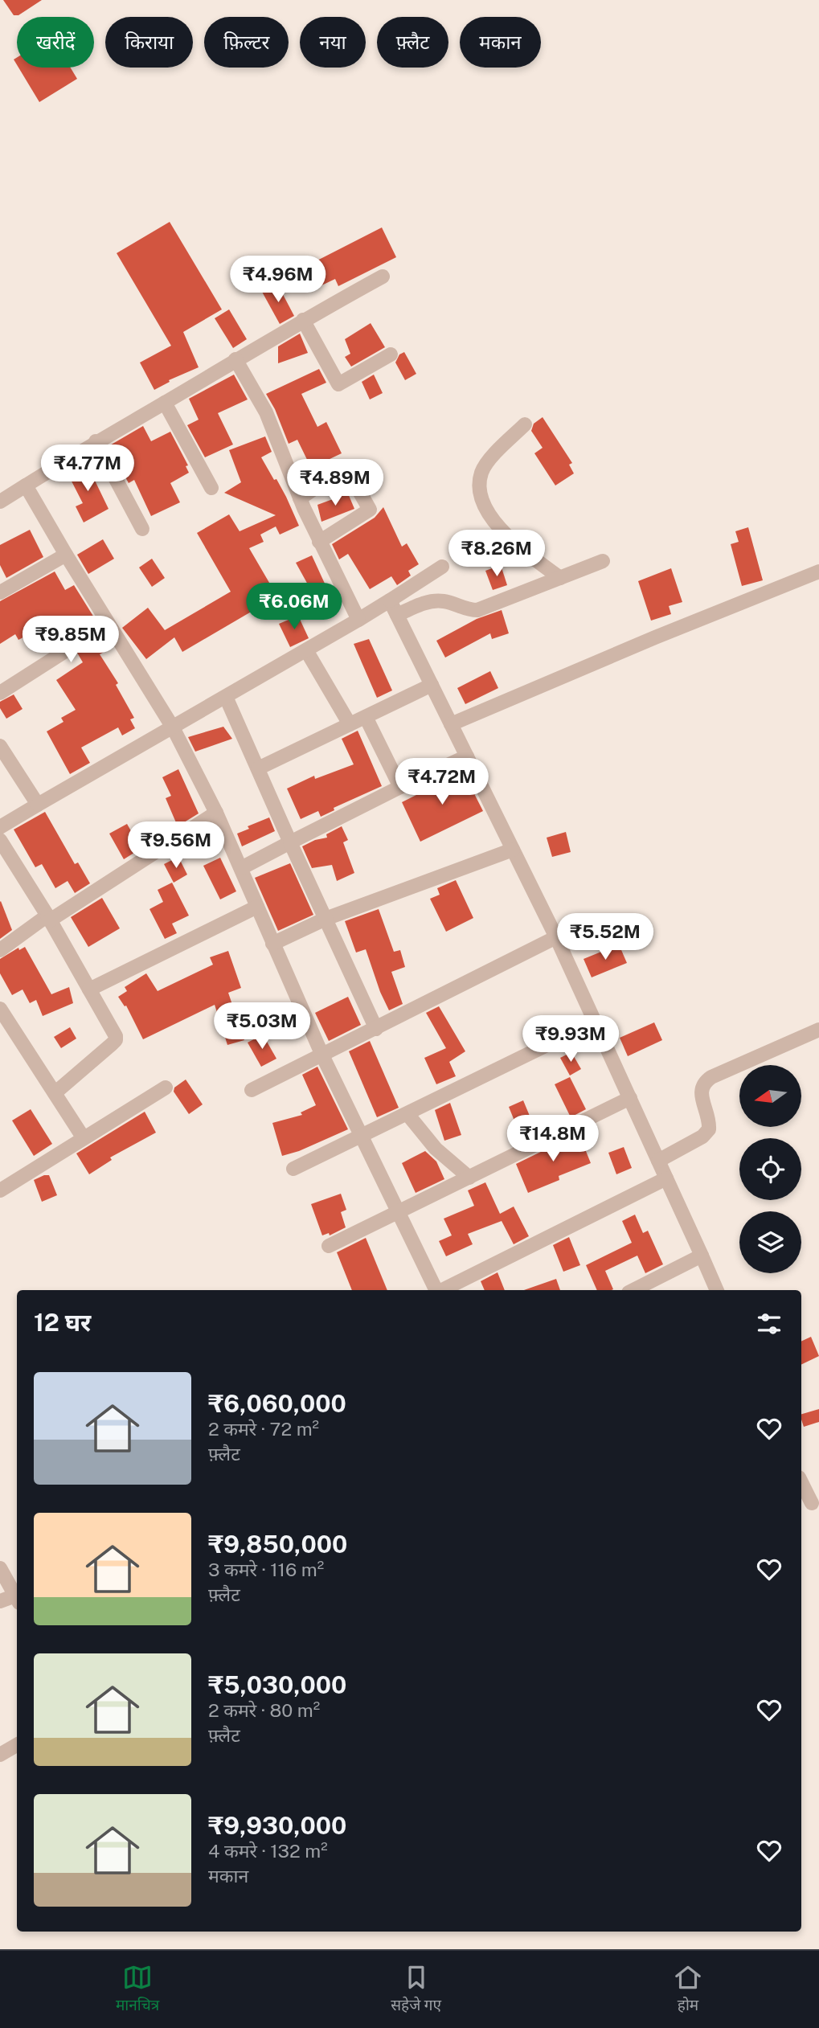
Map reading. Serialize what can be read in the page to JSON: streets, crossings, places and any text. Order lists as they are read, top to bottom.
{
  "north": "left",
  "page": {
    "chip": [
      "खरीदें",
      "किराया",
      "फ़िल्टर",
      "नया",
      "फ़्लैट",
      "मकान"
    ],
    "price": [
      "₹4.96M",
      "₹4.77M",
      "₹4.89M",
      "₹8.26M",
      "₹6.06M",
      "₹9.85M",
      "₹4.72M",
      "₹9.56M",
      "₹5.52M",
      "₹5.03M",
      "₹9.93M",
      "₹14.8M"
    ],
    "heading": "12 घर",
    "list": [
      {
        "name": "₹6,060,000",
        "note": "2 कमरे · 72 m² · फ़्लैट"
      },
      {
        "name": "₹9,850,000",
        "note": "3 कमरे · 116 m² · फ़्लैट"
      },
      {
        "name": "₹5,030,000",
        "note": "2 कमरे · 80 m² · फ़्लैट"
      },
      {
        "name": "₹9,930,000",
        "note": "4 कमरे · 132 m² · मकान"
      }
    ],
    "tabs": ["मानचित्र", "सहेजे गए", "होम"]
  }
}
